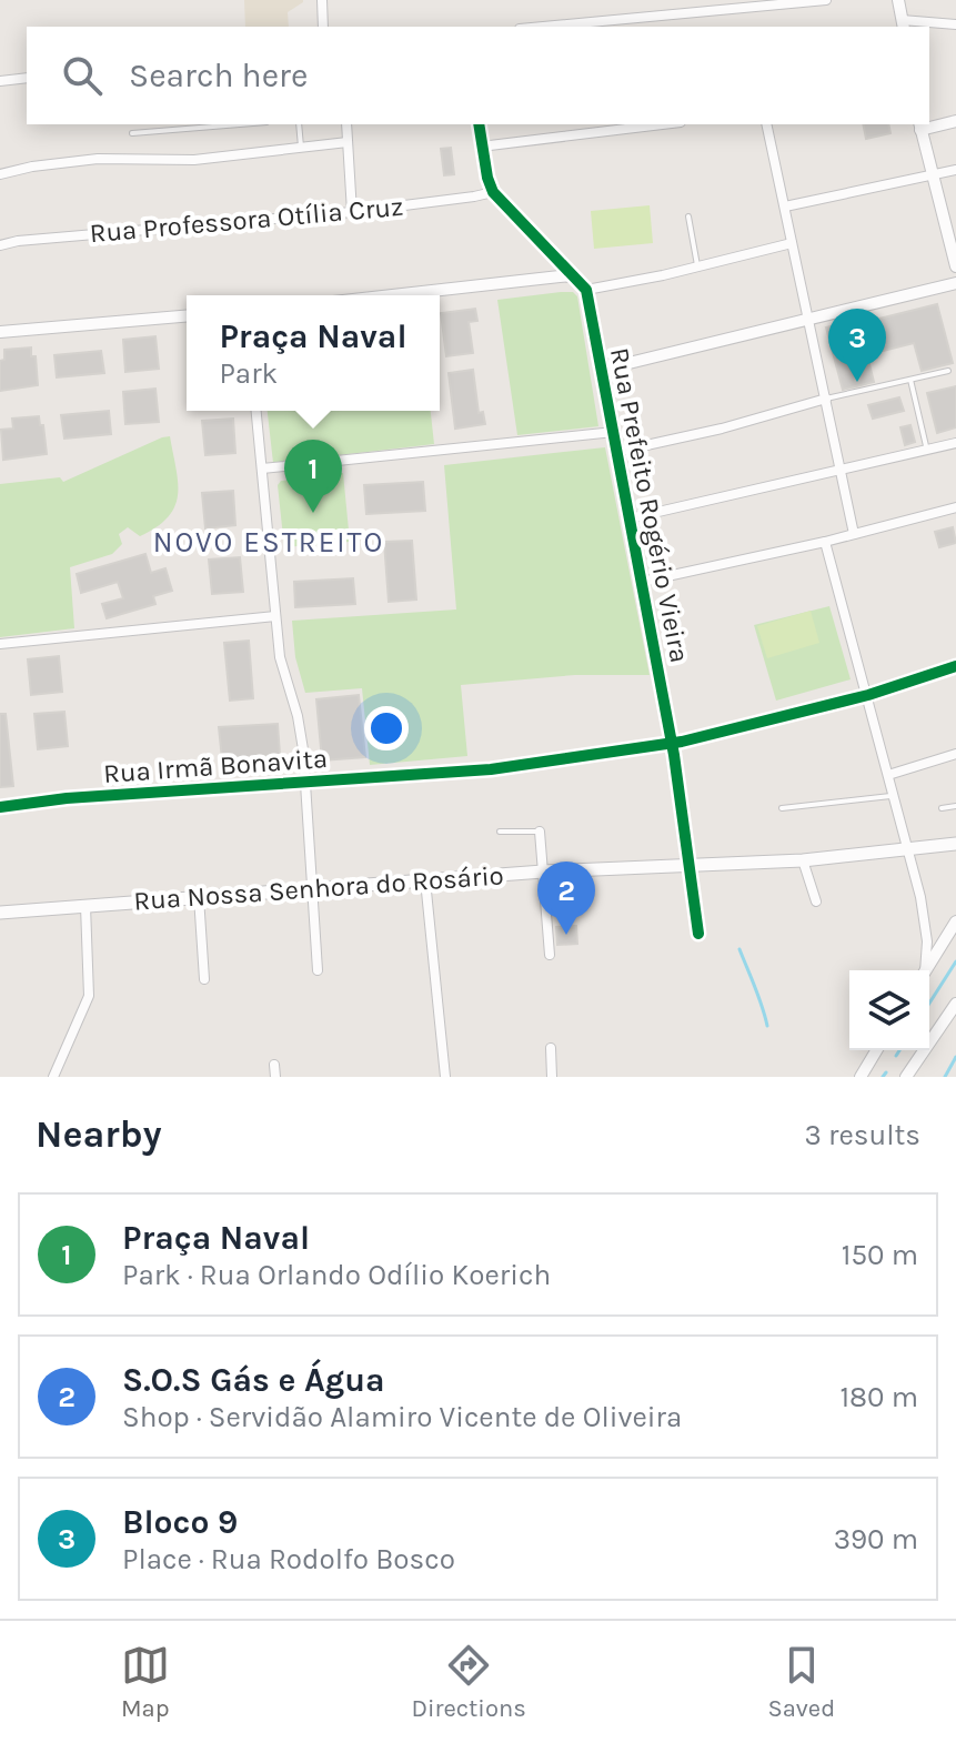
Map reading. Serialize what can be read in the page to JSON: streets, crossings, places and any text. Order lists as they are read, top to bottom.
{
  "streets": {
    "main road": ["Rua Nossa Senhora do Rosário"],
    "street": ["Rua Professora Otília Cruz", "Rua Prefeito Rogério Vieira", "Rua Irmã Bonavita"]
  },
  "crossings": [
    ["Rua Prefeito Rogério Vieira", "Rua Irmã Bonavita"],
    ["Rua Prefeito Rogério Vieira", "Rua Nossa Senhora do Rosário"]
  ],
  "districts": ["NOVO ESTREITO"],
  "page": {
    "search": "Search here",
    "popup": ["Praça Naval", "Park"],
    "pins": ["3", "1", "2"],
    "heading": ["Nearby", "3 results"],
    "list": [
      {
        "mark": "1",
        "name": "Praça Naval",
        "note": "Park · Rua Orlando Odílio Koerich",
        "value": "150 m"
      },
      {
        "mark": "2",
        "name": "S.O.S Gás e Água",
        "note": "Shop · Servidão Alamiro Vicente de Oliveira",
        "value": "180 m"
      },
      {
        "mark": "3",
        "name": "Bloco 9",
        "note": "Place · Rua Rodolfo Bosco",
        "value": "390 m"
      }
    ],
    "nav": ["Map", "Directions", "Saved"]
  }
}
